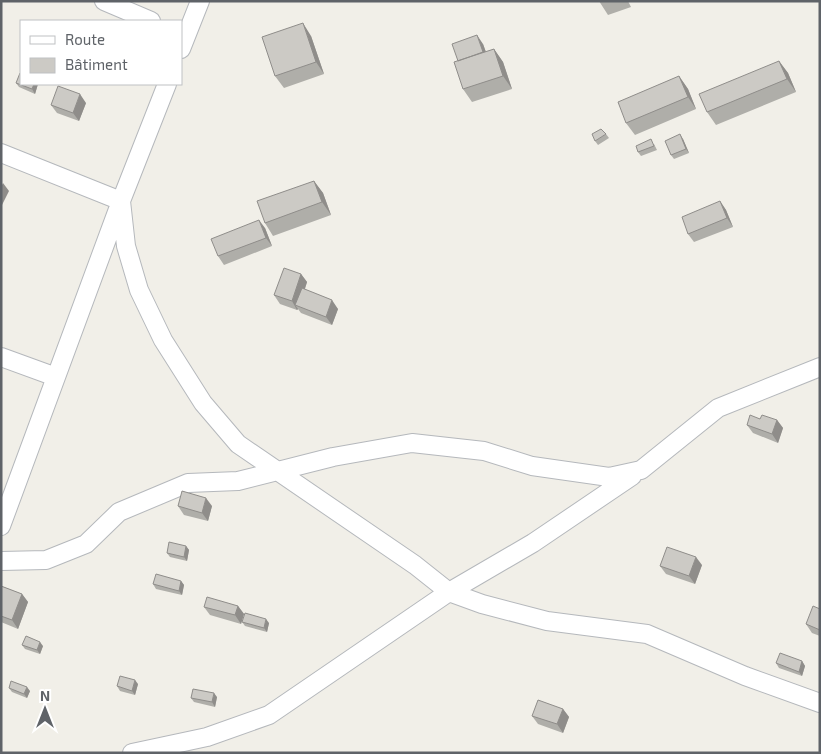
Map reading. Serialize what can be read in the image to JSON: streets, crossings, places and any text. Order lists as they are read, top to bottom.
{
  "legend": ["Route", "Bâtiment"],
  "north": "top"
}
